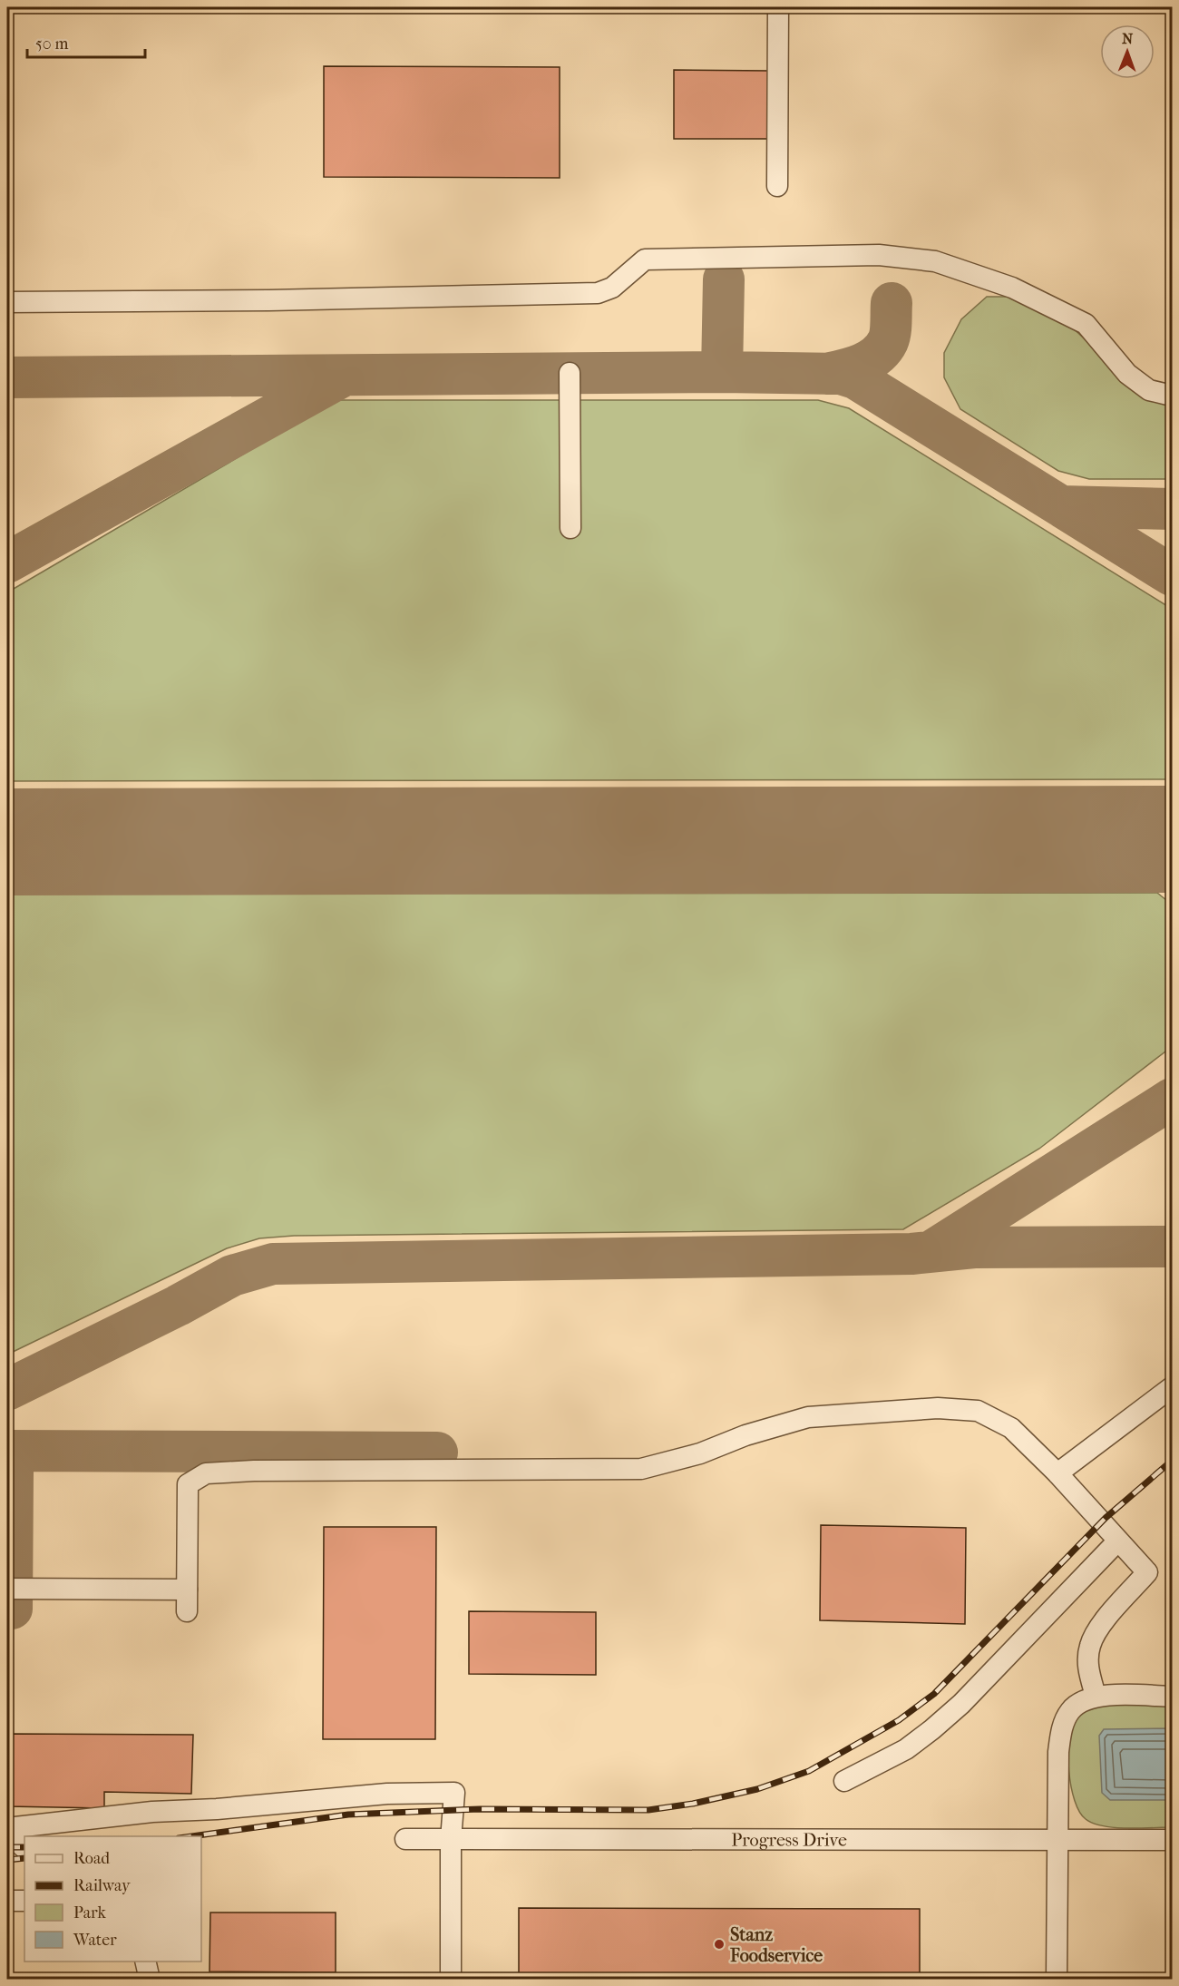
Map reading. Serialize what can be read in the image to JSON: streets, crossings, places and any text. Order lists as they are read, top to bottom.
{
  "streets": {
    "street": ["Progress Drive"]
  },
  "places": ["Stanz Foodservice"],
  "legend": [
    "Road",
    "Railway",
    "Park",
    "Water"
  ],
  "scale_bar": "50 m",
  "north": "top"
}
